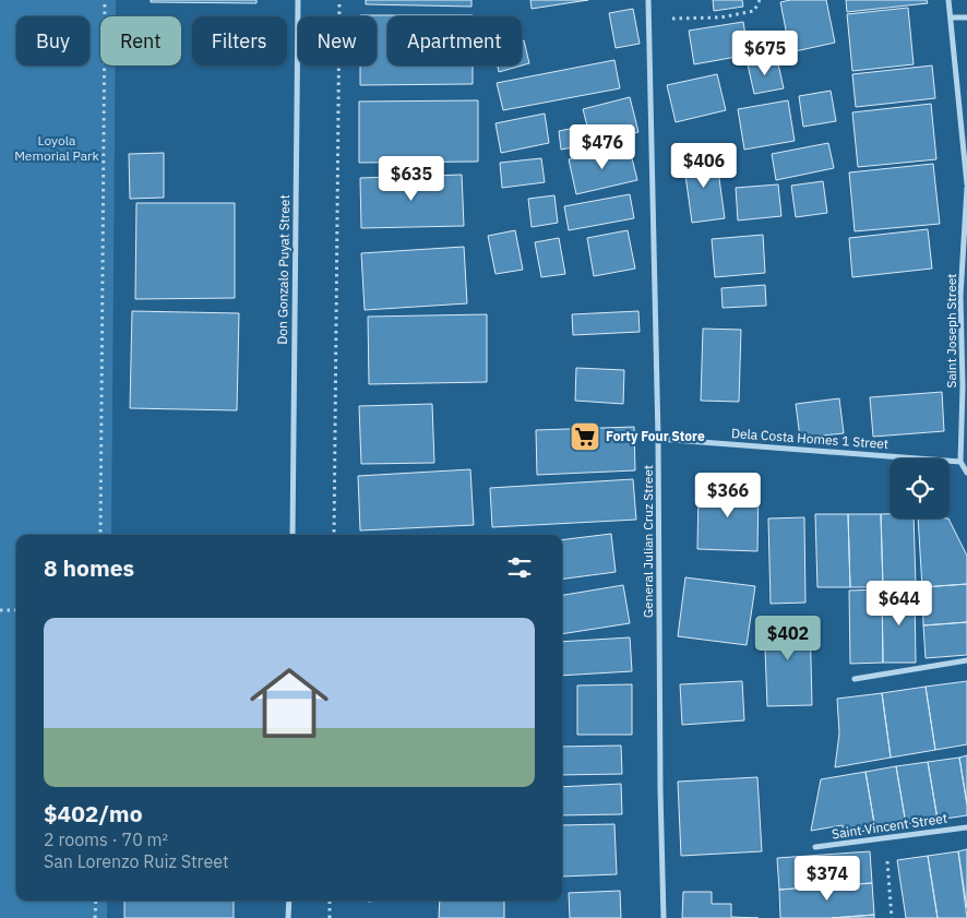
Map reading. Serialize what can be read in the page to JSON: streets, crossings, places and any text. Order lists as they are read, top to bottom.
{
  "streets": {
    "street": [
      "Don Gonzalo Puyat Street",
      "Saint Joseph Street",
      "Dela Costa Homes 1 Street",
      "General Julian Cruz Street",
      "Saint Vincent Street"
    ]
  },
  "crossings": [
    ["Saint Joseph Street", "Dela Costa Homes 1 Street"],
    ["Dela Costa Homes 1 Street", "General Julian Cruz Street"]
  ],
  "parks": ["Loyola Memorial Park"],
  "places": {
    "supermarket": ["Forty Four Store"]
  },
  "page": {
    "chip": [
      "Buy",
      "Rent",
      "Filters",
      "New",
      "Apartment"
    ],
    "price": [
      "$675",
      "$476",
      "$406",
      "$635",
      "$366",
      "$644",
      "$402",
      "$374"
    ],
    "heading": "8 homes",
    "list": [
      {
        "name": "$402/mo",
        "note": "2 rooms · 70 m² · San Lorenzo Ruiz Street"
      }
    ]
  }
}
